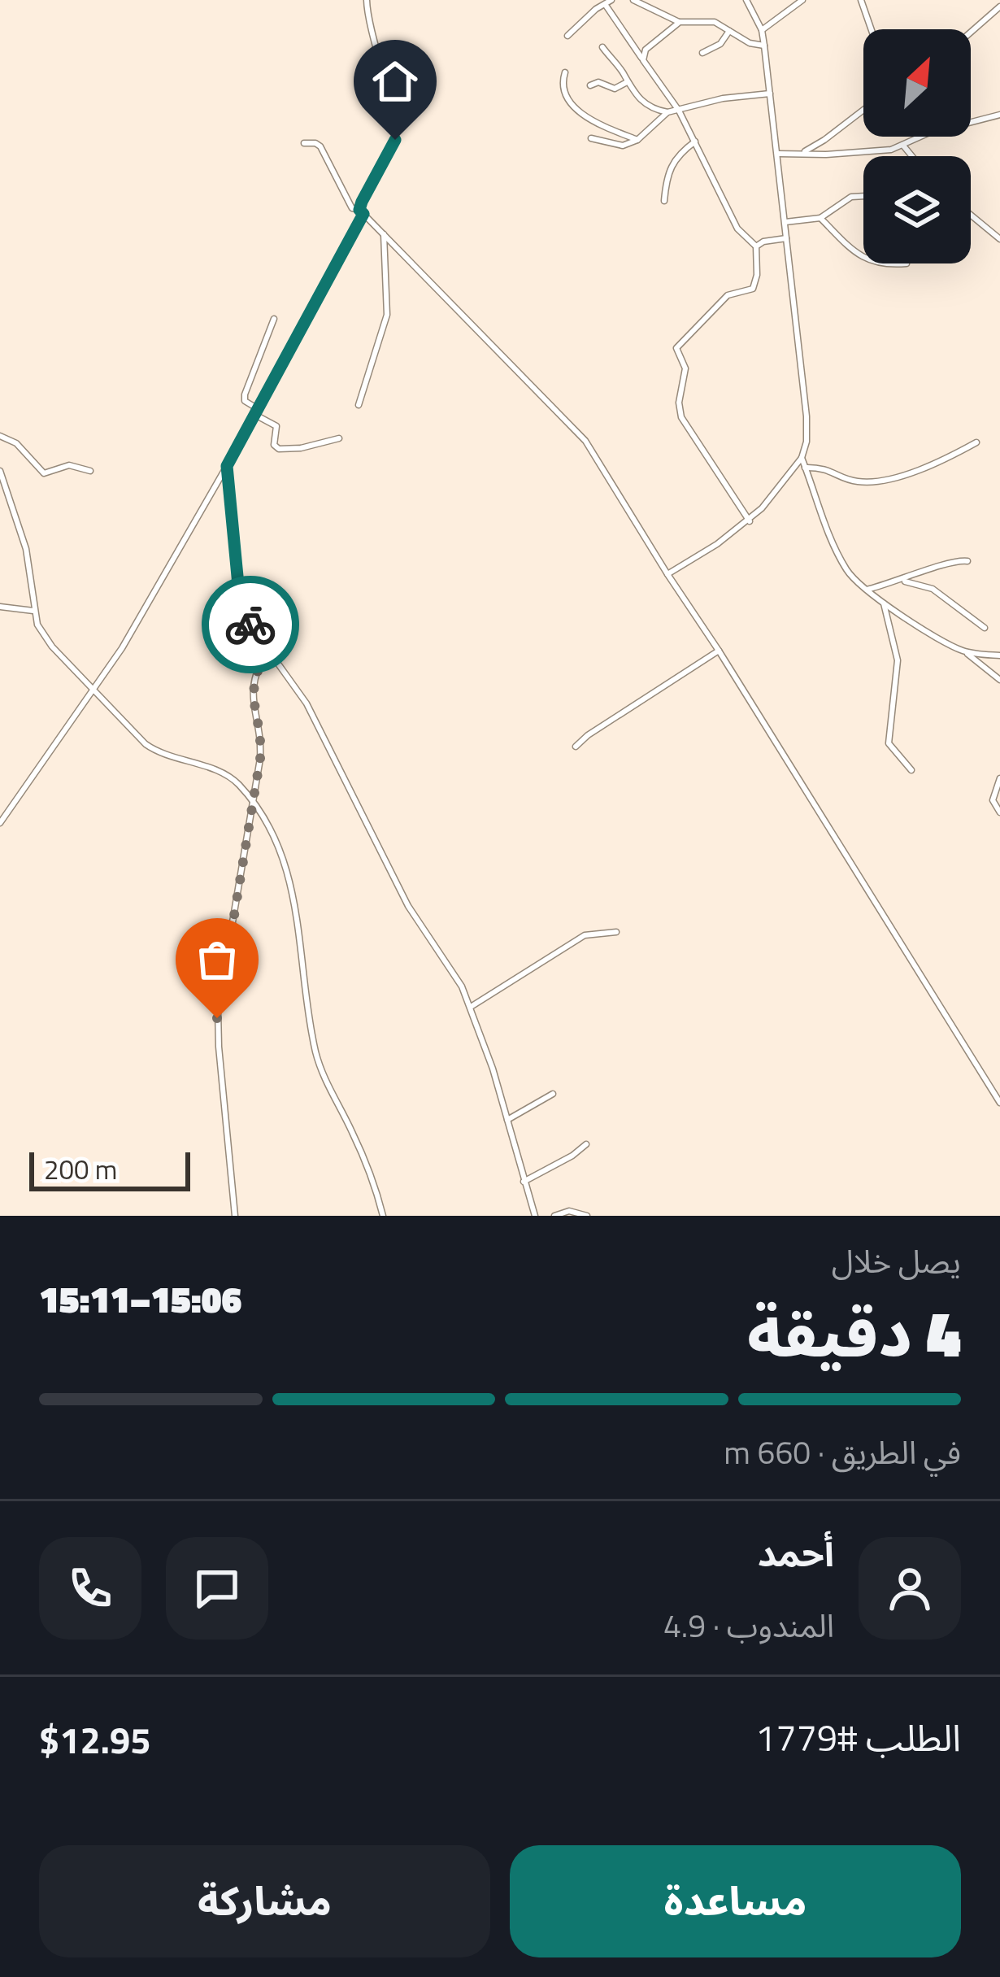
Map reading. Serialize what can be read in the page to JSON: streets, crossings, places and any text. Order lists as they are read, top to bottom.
{
  "scale_bar": "200 m",
  "north": "top right",
  "page": {
    "scale": "200 m",
    "heading": ["4 دقيقة", "يصل خلال", "15:06–15:11"],
    "panel": [
      "أحمد",
      "المندوب · 4.9",
      "الطلب #1779",
      "$12.95"
    ],
    "bar": "في الطريق · 660 m",
    "buttons": ["مساعدة", "مشاركة"]
  }
}
